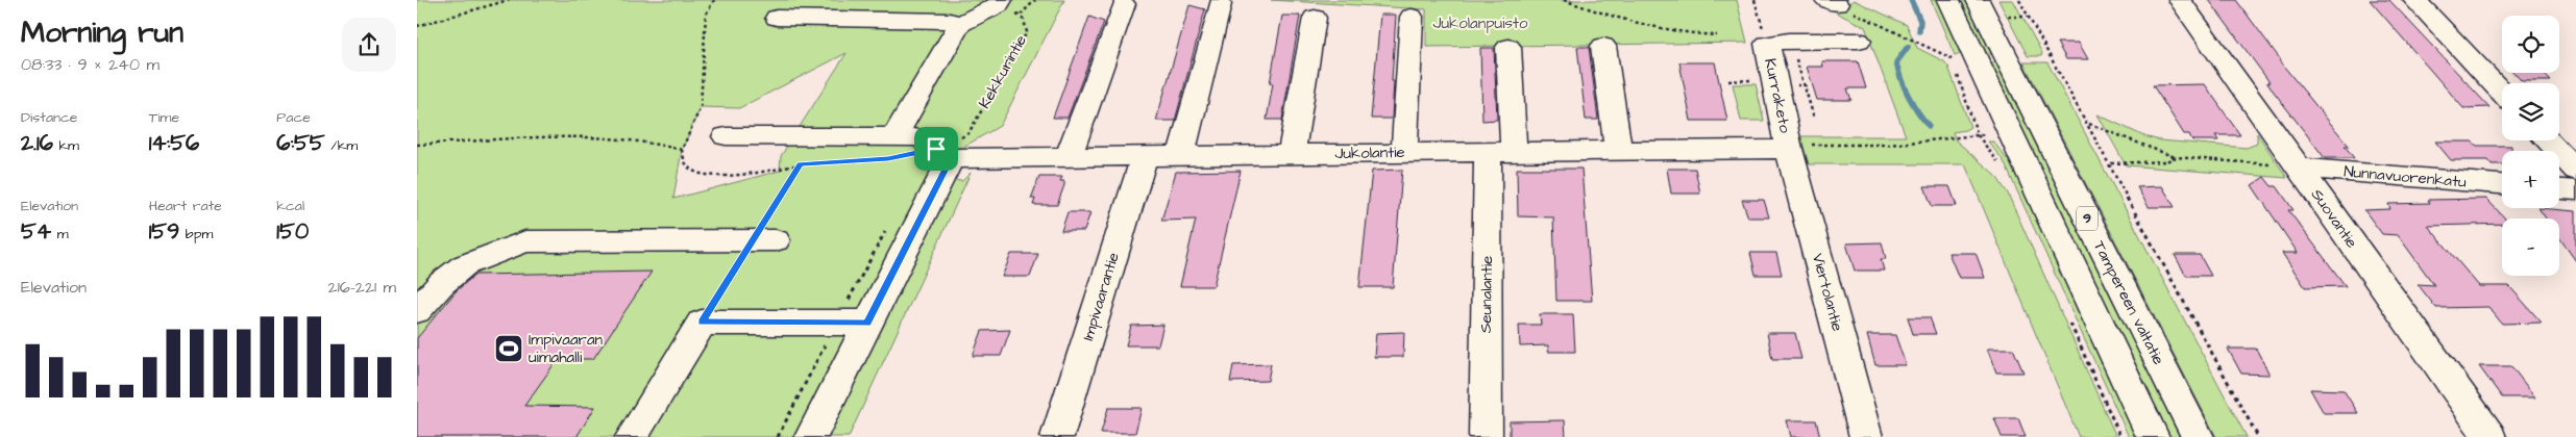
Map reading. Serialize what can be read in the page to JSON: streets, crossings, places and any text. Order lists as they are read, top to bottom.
{
  "streets": {
    "main road": [
      "Kurraketo",
      "Jukolantie",
      "Nunnavuorenkatu",
      "9",
      "Suovantie",
      "Viertolantie",
      "Seunalantie",
      "Impivaarantie",
      "Tampereen valtatie"
    ],
    "path": ["Kekkurintie"]
  },
  "crossings": [
    ["Kekkurintie", "Jukolantie"],
    ["Kurraketo", "Jukolantie"],
    ["Kurraketo", "Viertolantie"],
    ["Jukolantie", "Viertolantie"],
    ["Jukolantie", "Seunalantie"],
    ["Jukolantie", "Impivaarantie"],
    ["Nunnavuorenkatu", "Suovantie"]
  ],
  "parks": ["Jukolanpuisto"],
  "places": {
    "sports": ["Impivaaran uimahalli"]
  },
  "page": {
    "heading": ["Morning run", "08:33 · 9 × 240 m"],
    "map_buttons": ["+", "−"],
    "stats": [
      ["Distance", "2.16 km"],
      ["Time", "14:56"],
      ["Pace", "6:55 /km"],
      ["Elevation", "54 m"],
      ["Heart rate", "159 bpm"],
      ["kcal", "150"]
    ],
    "chart": ["Elevation", "216–221 m"]
  }
}
